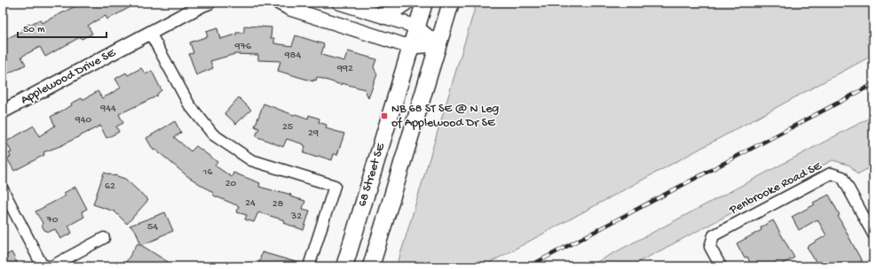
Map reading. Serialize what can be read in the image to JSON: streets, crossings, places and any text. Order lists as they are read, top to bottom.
{
  "streets": {
    "main road": ["68 Street SE"],
    "street": ["Applewood Drive SE", "Penbrooke Road SE"]
  },
  "places": {
    "transit": ["NB 68 ST SE @ N Leg of Applewood Dr SE"]
  },
  "house_numbers": [
    "976",
    "984",
    "992",
    "944",
    "940",
    "25",
    "29",
    "16",
    "20",
    "62",
    "24",
    "28",
    "32",
    "70",
    "54"
  ],
  "scale_bar": "50 m"
}
